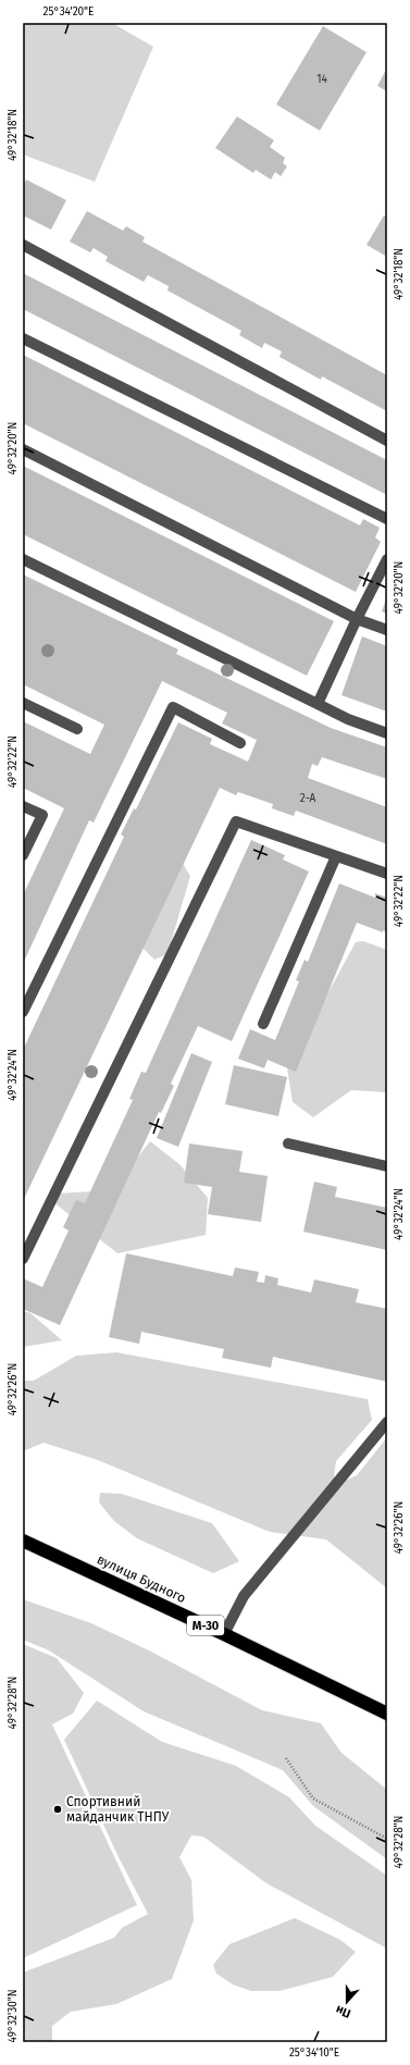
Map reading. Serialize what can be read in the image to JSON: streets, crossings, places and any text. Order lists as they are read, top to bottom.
{
  "streets": {
    "highway": ["вулиця Будного", "М-30"]
  },
  "places": ["Спортивний майданчик ТНПУ"],
  "house_numbers": ["14", "2-А"],
  "north": "bottom",
  "coordinates": [
    "25°34'20\"E",
    "49°32'18\"N",
    "49°32'20\"N",
    "49°32'22\"N",
    "49°32'24\"N",
    "49°32'26\"N",
    "49°32'28\"N",
    "49°32'30\"N",
    "25°34'10\"E"
  ]
}
